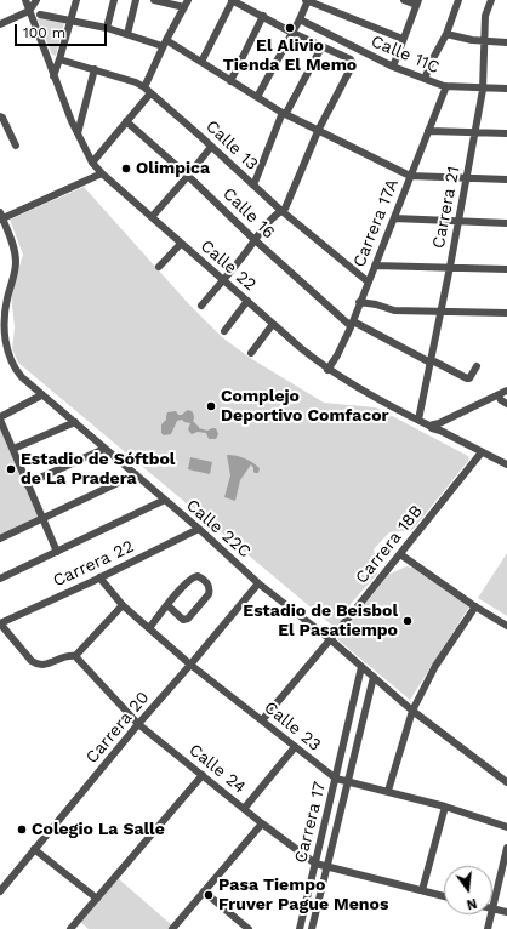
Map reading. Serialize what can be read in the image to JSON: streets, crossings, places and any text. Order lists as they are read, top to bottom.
{
  "streets": {
    "street": [
      "Calle 11C",
      "Calle 13",
      "Carrera 21",
      "Calle 16",
      "Carrera 17A",
      "Calle 22",
      "Calle 22C",
      "Carrera 18B",
      "Carrera 22",
      "Calle 23",
      "Carrera 20",
      "Calle 24",
      "Carrera 17"
    ]
  },
  "crossings": [
    ["Calle 11C", "Carrera 21"],
    ["Calle 11C", "Carrera 17A"],
    ["Calle 13", "Carrera 17A"],
    ["Carrera 21", "Calle 16"],
    ["Carrera 21", "Calle 22"],
    ["Calle 16", "Carrera 17A"],
    ["Carrera 17A", "Calle 22"],
    ["Calle 22C", "Carrera 18B"],
    ["Calle 22C", "Carrera 22"],
    ["Calle 22C", "Carrera 20"],
    ["Calle 22C", "Carrera 17"],
    ["Carrera 18B", "Calle 23"],
    ["Carrera 22", "Calle 23"],
    ["Calle 23", "Carrera 20"],
    ["Calle 23", "Carrera 17"],
    ["Carrera 20", "Calle 24"],
    ["Calle 24", "Carrera 17"]
  ],
  "places": [
    "El Alivio Tienda El Memo",
    "Olimpica",
    "Complejo Deportivo Comfacor",
    "Estadio de Sóftbol de La Pradera",
    "Estadio de Beisbol El Pasatiempo",
    "Colegio La Salle",
    "Pasa Tiempo Fruver Pague Menos"
  ],
  "scale_bar": "100 m",
  "north": "bottom"
}
